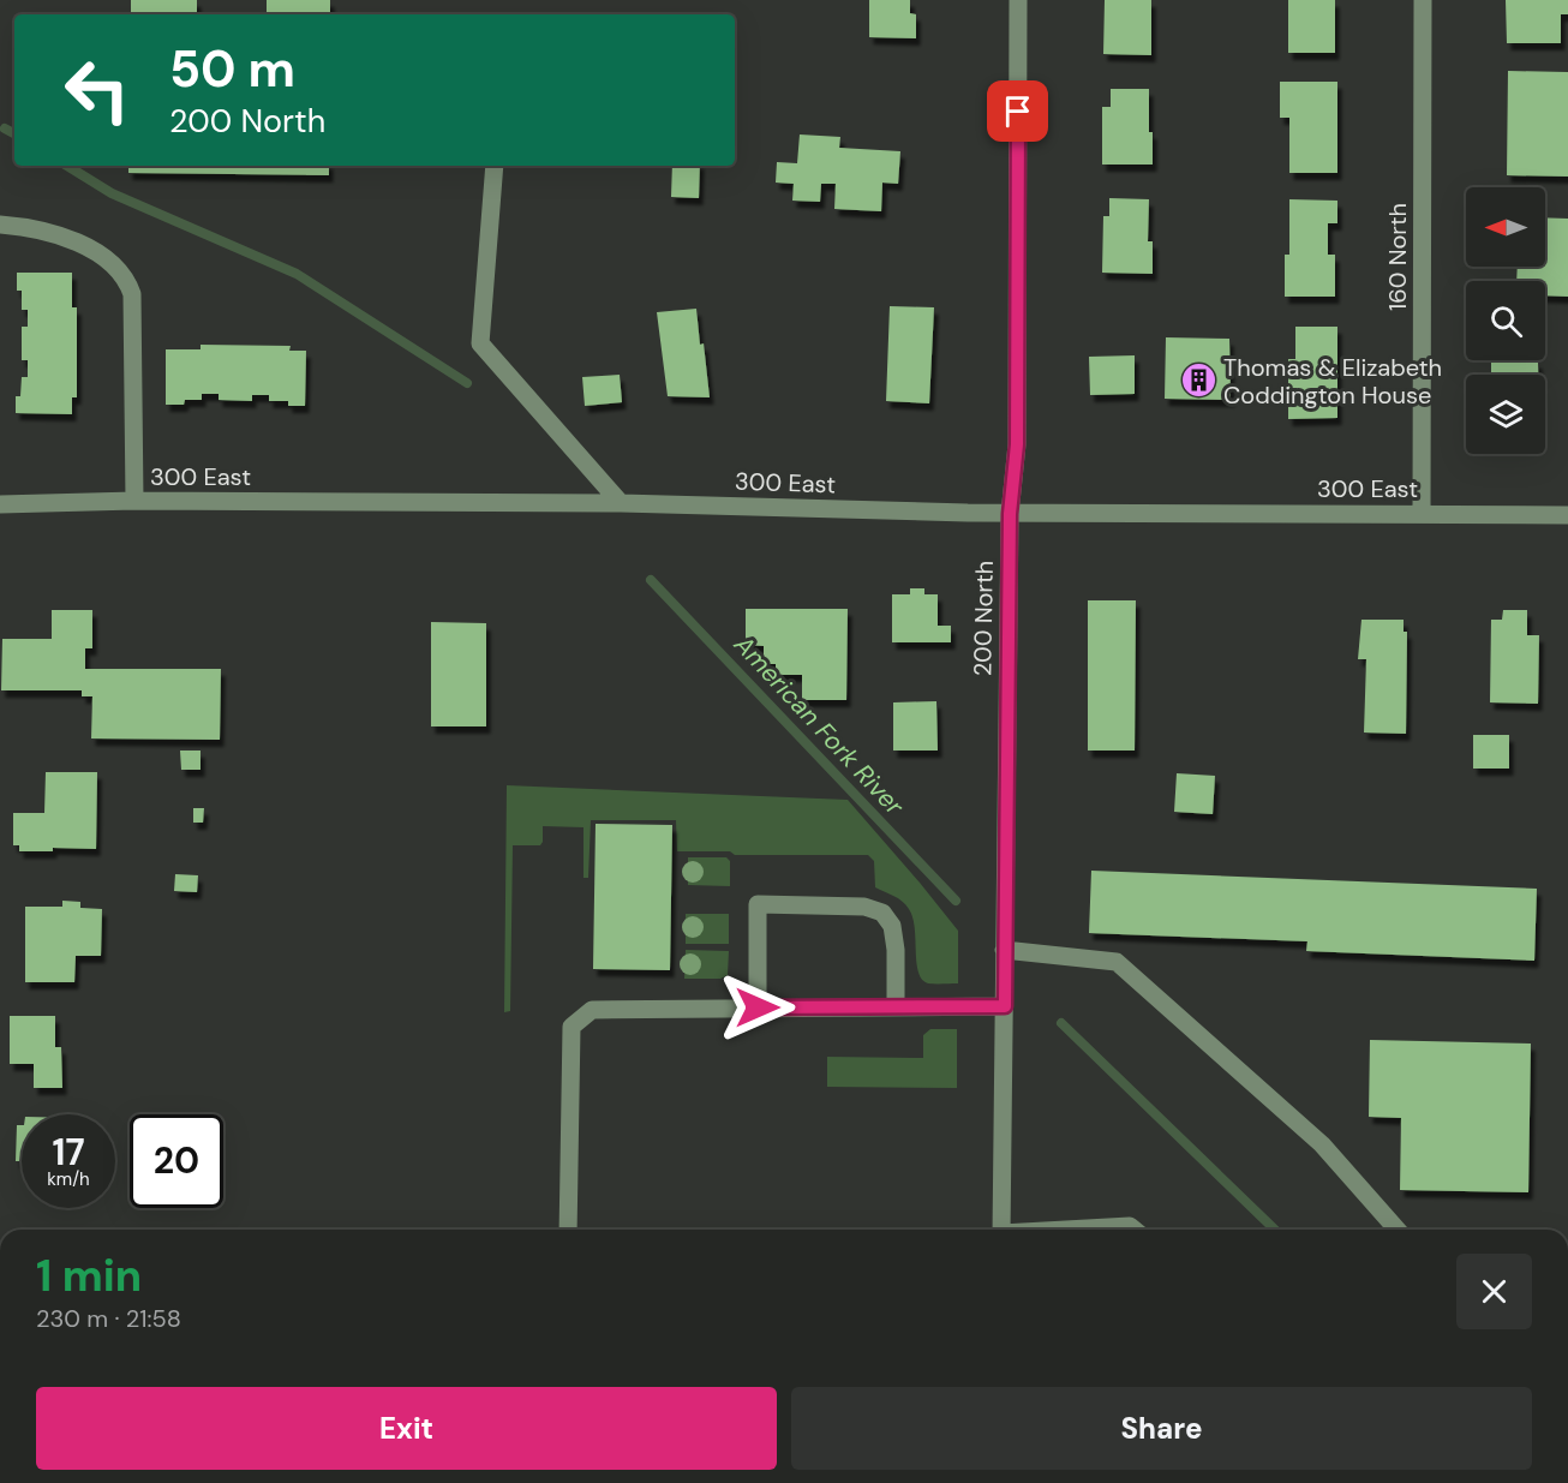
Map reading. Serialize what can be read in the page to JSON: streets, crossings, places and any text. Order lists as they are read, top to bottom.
{
  "streets": {
    "street": ["160 North", "300 East", "200 North"]
  },
  "crossings": [
    ["160 North", "300 East"],
    ["300 East", "200 North"]
  ],
  "water": ["American Fork River"],
  "places": {
    "building": ["Thomas & Elizabeth Coddington House"]
  },
  "north": "left",
  "page": {
    "turn": ["50 m", "200 North"],
    "speed": "17 km/h",
    "limit": "20",
    "heading": ["1 min", "230 m · 21:58"],
    "buttons": ["Exit", "Share"]
  }
}
